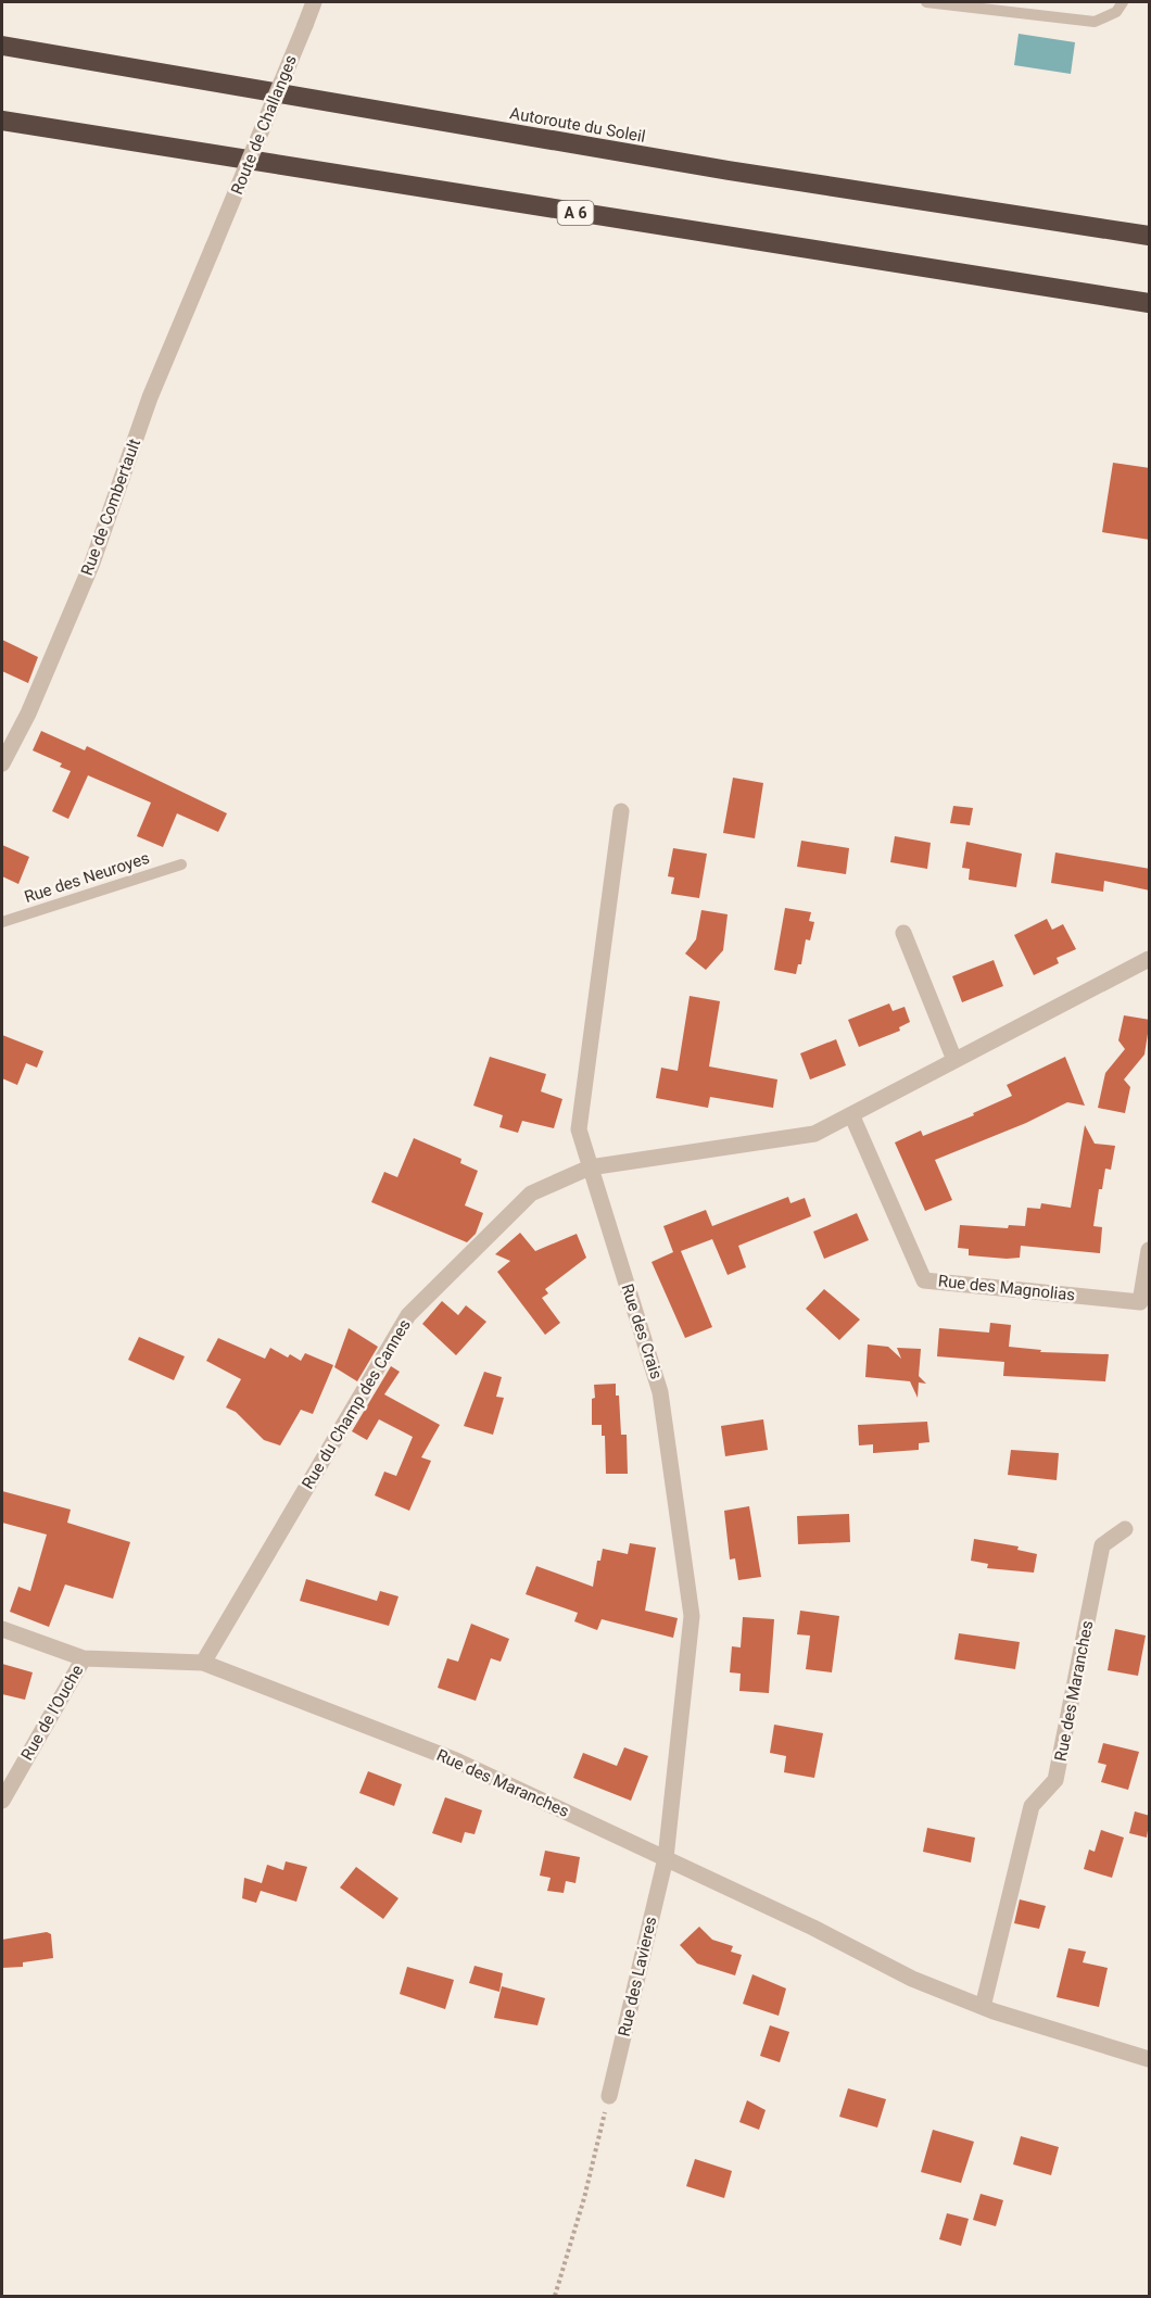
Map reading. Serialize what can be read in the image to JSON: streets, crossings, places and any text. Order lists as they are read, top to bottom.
{
  "streets": {
    "highway": ["Autoroute du Soleil", "A 6"],
    "street": [
      "Route de Challanges",
      "Rue de Combertault",
      "Rue des Magnolias",
      "Rue des Crais",
      "Rue du Champ des Cannes",
      "Rue des Maranches",
      "Rue de l'Ouche",
      "Rue des Lavieres"
    ],
    "lane": ["Rue des Neuroyes"]
  },
  "crossings": [
    ["Route de Challanges", "Rue de Combertault"],
    ["Rue des Crais", "Rue du Champ des Cannes"],
    ["Rue des Crais", "Rue des Maranches"],
    ["Rue des Crais", "Rue des Lavieres"],
    ["Rue du Champ des Cannes", "Rue des Maranches"],
    ["Rue des Maranches", "Rue de l'Ouche"],
    ["Rue des Maranches", "Rue des Lavieres"]
  ]
}
